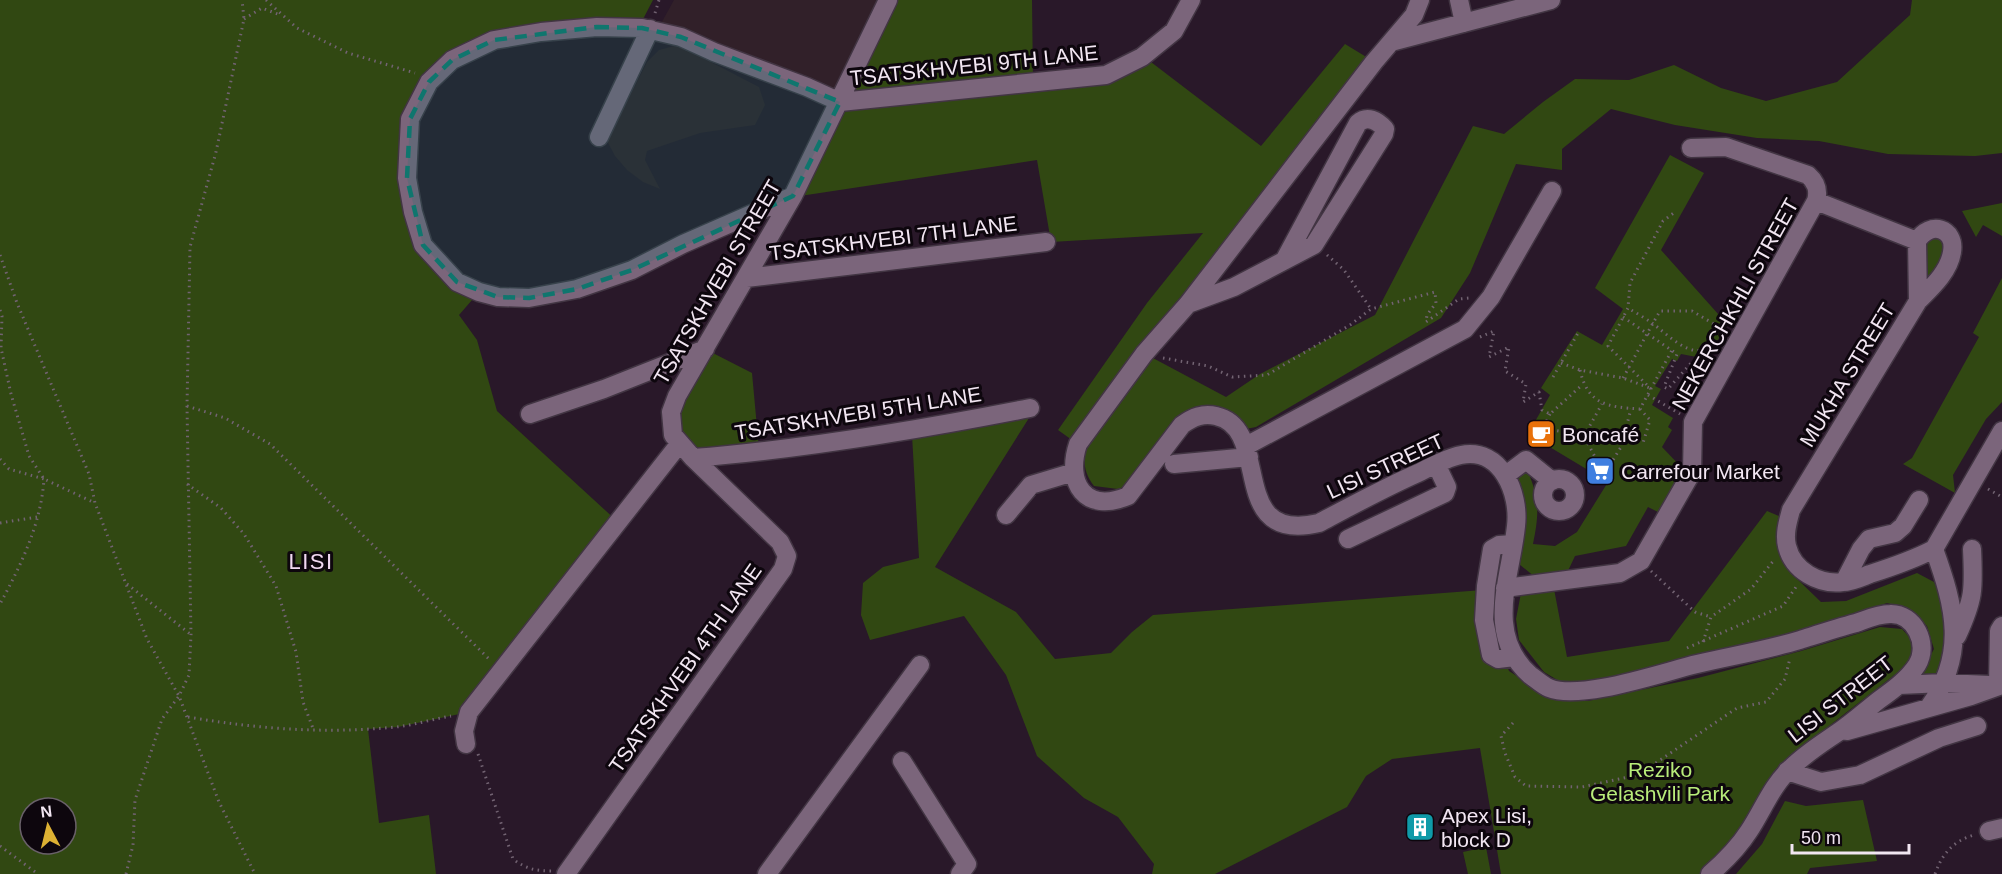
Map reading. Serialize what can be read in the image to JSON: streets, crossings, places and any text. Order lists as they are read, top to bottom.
{
  "streets": {
    "street": [
      "TSATSKHVEBI 9TH LANE",
      "TSATSKHVEBI 7TH LANE",
      "TSATSKHVEBI STREET",
      "NEKERCHKHLI STREET",
      "MUKHA STREET",
      "TSATSKHVEBI 5TH LANE",
      "LISI STREET",
      "TSATSKHVEBI 4TH LANE"
    ]
  },
  "crossings": [
    ["TSATSKHVEBI 9TH LANE", "TSATSKHVEBI STREET"],
    ["TSATSKHVEBI 7TH LANE", "TSATSKHVEBI STREET"],
    ["TSATSKHVEBI STREET", "TSATSKHVEBI 4TH LANE"],
    ["NEKERCHKHLI STREET", "MUKHA STREET"],
    ["TSATSKHVEBI 5TH LANE", "TSATSKHVEBI 4TH LANE"]
  ],
  "districts": ["LISI"],
  "parks": ["Reziko Gelashvili Park"],
  "places": {
    "cafe": ["Boncafé"],
    "supermarket": ["Carrefour Market"],
    "building": ["Apex Lisi, block D"]
  },
  "scale_bar": "50 m",
  "north": "top"
}
